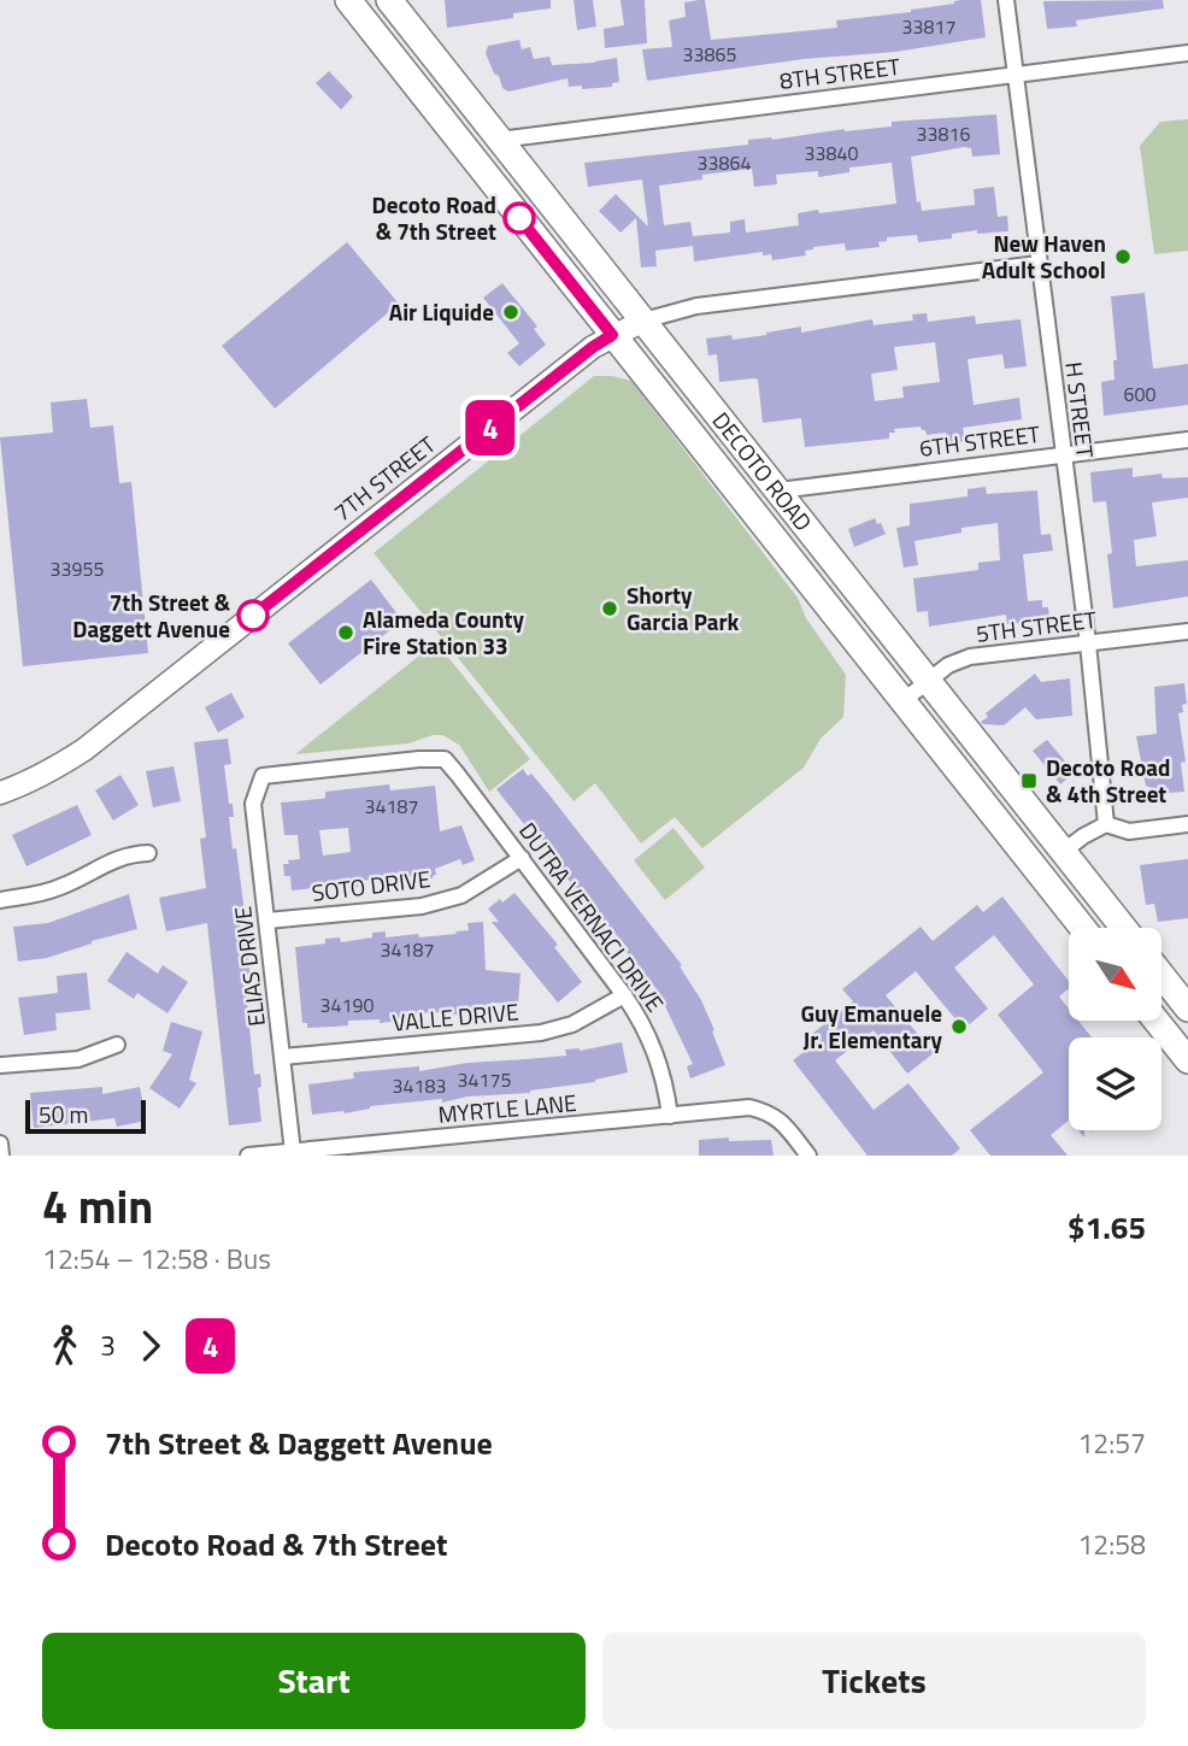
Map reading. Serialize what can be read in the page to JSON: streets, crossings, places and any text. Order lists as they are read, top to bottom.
{
  "streets": {
    "main road": ["DECOTO ROAD"],
    "street": [
      "8TH STREET",
      "H STREET",
      "6TH STREET",
      "7TH STREET",
      "5TH STREET",
      "SOTO DRIVE",
      "DUTRA VERNACI DRIVE",
      "ELIAS DRIVE",
      "VALLE DRIVE",
      "MYRTLE LANE"
    ]
  },
  "crossings": [
    ["8TH STREET", "H STREET"],
    ["8TH STREET", "DECOTO ROAD"],
    ["H STREET", "6TH STREET"],
    ["H STREET", "7TH STREET"],
    ["H STREET", "5TH STREET"],
    ["6TH STREET", "DECOTO ROAD"],
    ["DECOTO ROAD", "7TH STREET"],
    ["DECOTO ROAD", "5TH STREET"],
    ["SOTO DRIVE", "DUTRA VERNACI DRIVE"],
    ["SOTO DRIVE", "ELIAS DRIVE"],
    ["DUTRA VERNACI DRIVE", "ELIAS DRIVE"],
    ["DUTRA VERNACI DRIVE", "VALLE DRIVE"],
    ["DUTRA VERNACI DRIVE", "MYRTLE LANE"],
    ["ELIAS DRIVE", "VALLE DRIVE"],
    ["ELIAS DRIVE", "MYRTLE LANE"]
  ],
  "places": {
    "other": [
      "Decoto Road & 7th Street",
      "New Haven Adult School",
      "Air Liquide",
      "Shorty Garcia Park",
      "7th Street & Daggett Avenue",
      "Alameda County Fire Station 33",
      "Guy Emanuele Jr. Elementary"
    ],
    "transit": ["Decoto Road & 4th Street"]
  },
  "lines": ["bus line 4"],
  "house_numbers": [
    "33817",
    "33865",
    "33816",
    "33840",
    "33864",
    "600",
    "33955",
    "34187",
    "34187",
    "34190",
    "34175",
    "34183"
  ],
  "scale_bar": "50 m",
  "north": "bottom right",
  "page": {
    "on_map": "4",
    "scale": "50 m",
    "heading": ["4 min", "12:54 – 12:58 · Bus", "$1.65"],
    "legs": ["3", "4"],
    "list": [
      {
        "name": "7th Street & Daggett Avenue",
        "value": "12:57"
      },
      {
        "name": "Decoto Road & 7th Street",
        "value": "12:58"
      }
    ],
    "buttons": ["Start", "Tickets"]
  }
}
